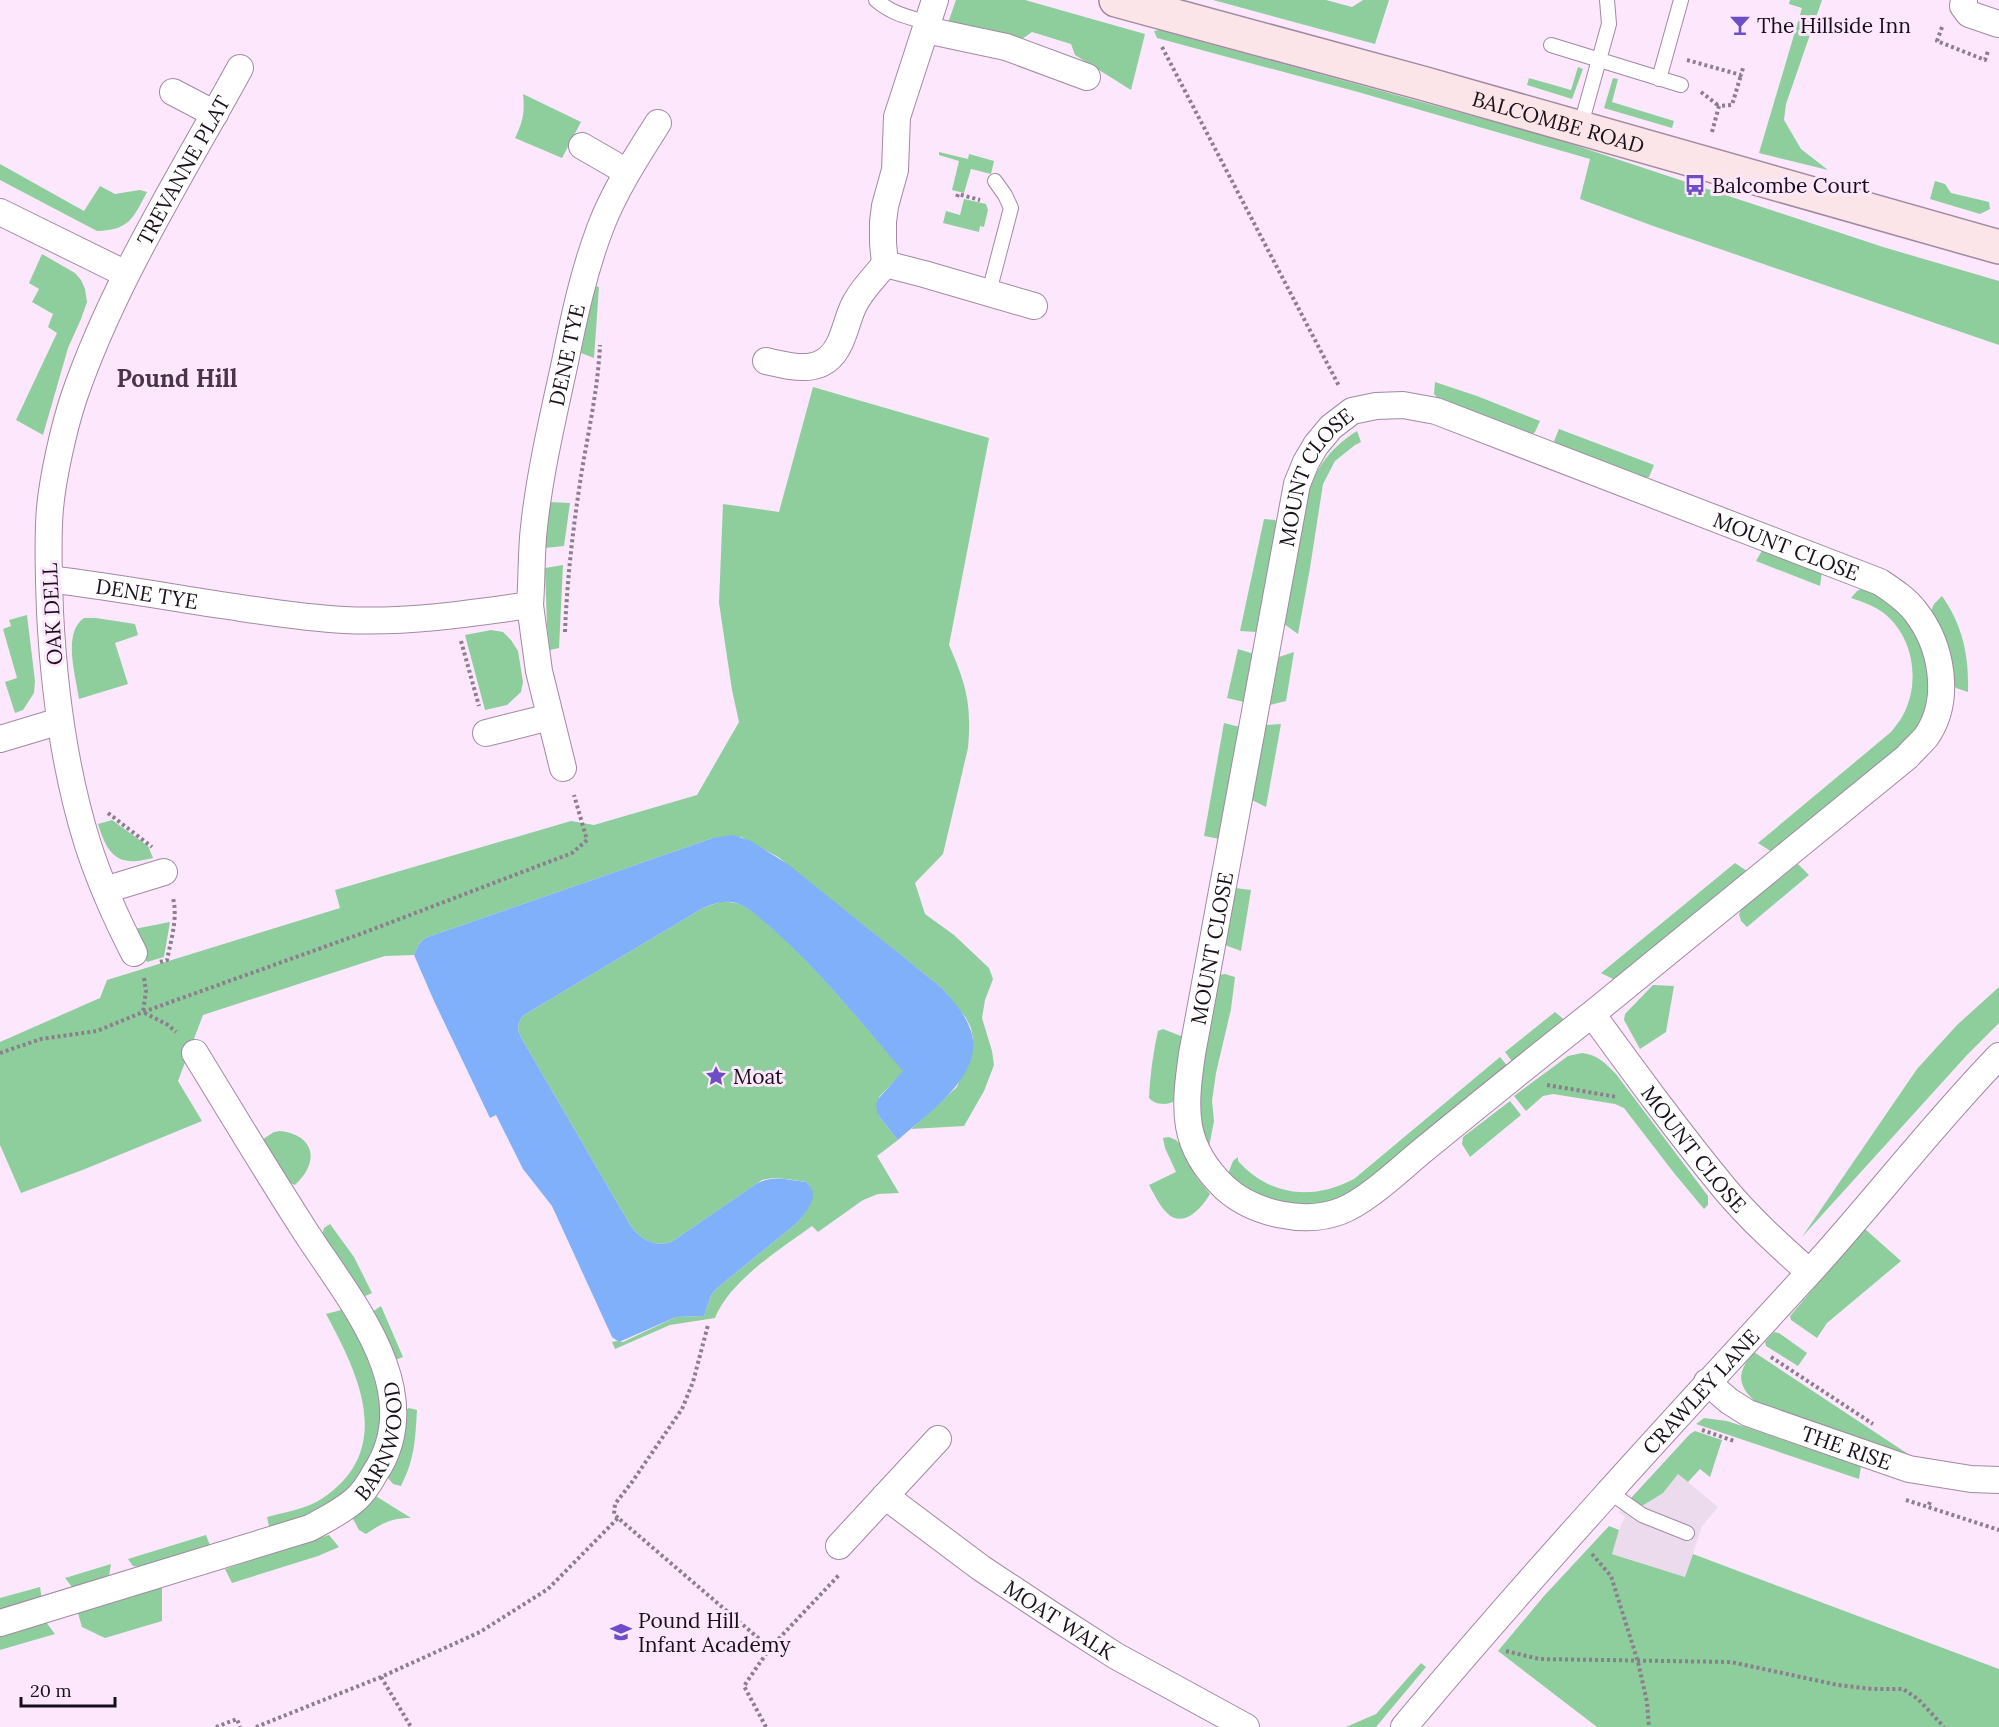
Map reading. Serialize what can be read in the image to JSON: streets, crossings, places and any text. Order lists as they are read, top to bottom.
{
  "streets": {
    "main road": ["BALCOMBE ROAD"],
    "street": [
      "TREVANNE PLAT",
      "DENE TYE",
      "MOUNT CLOSE",
      "OAK DELL",
      "CRAWLEY LANE",
      "BARNWOOD",
      "THE RISE",
      "MOAT WALK"
    ]
  },
  "crossings": [
    ["TREVANNE PLAT", "OAK DELL"],
    ["DENE TYE", "OAK DELL"],
    ["MOUNT CLOSE", "CRAWLEY LANE"],
    ["CRAWLEY LANE", "THE RISE"]
  ],
  "districts": ["Pound Hill"],
  "places": {
    "bar": ["The Hillside Inn"],
    "bus stop": ["Balcombe Court"],
    "place": ["Moat"],
    "school or university": ["Pound Hill Infant Academy"]
  },
  "scale_bar": "20 m"
}
